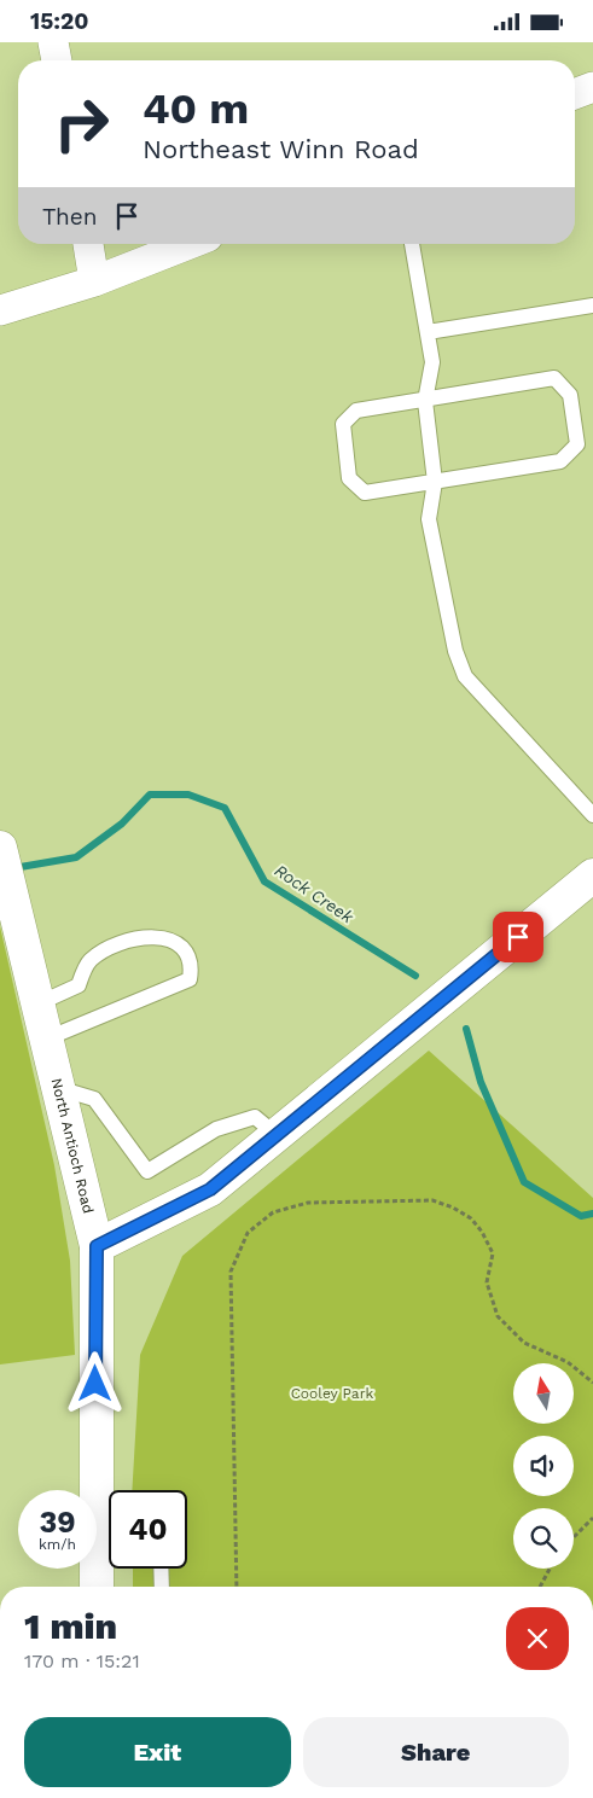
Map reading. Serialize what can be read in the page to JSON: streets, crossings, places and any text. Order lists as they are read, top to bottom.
{
  "streets": {
    "street": ["North Antioch Road"]
  },
  "water": ["Rock Creek"],
  "parks": ["Cooley Park"],
  "north": "top",
  "page": {
    "status": "15:20",
    "turn": ["40 m", "Northeast Winn Road"],
    "then": "Then",
    "speed": "39 km/h",
    "limit": "40",
    "heading": ["1 min", "170 m · 15:21"],
    "buttons": ["Exit", "Share"]
  }
}
